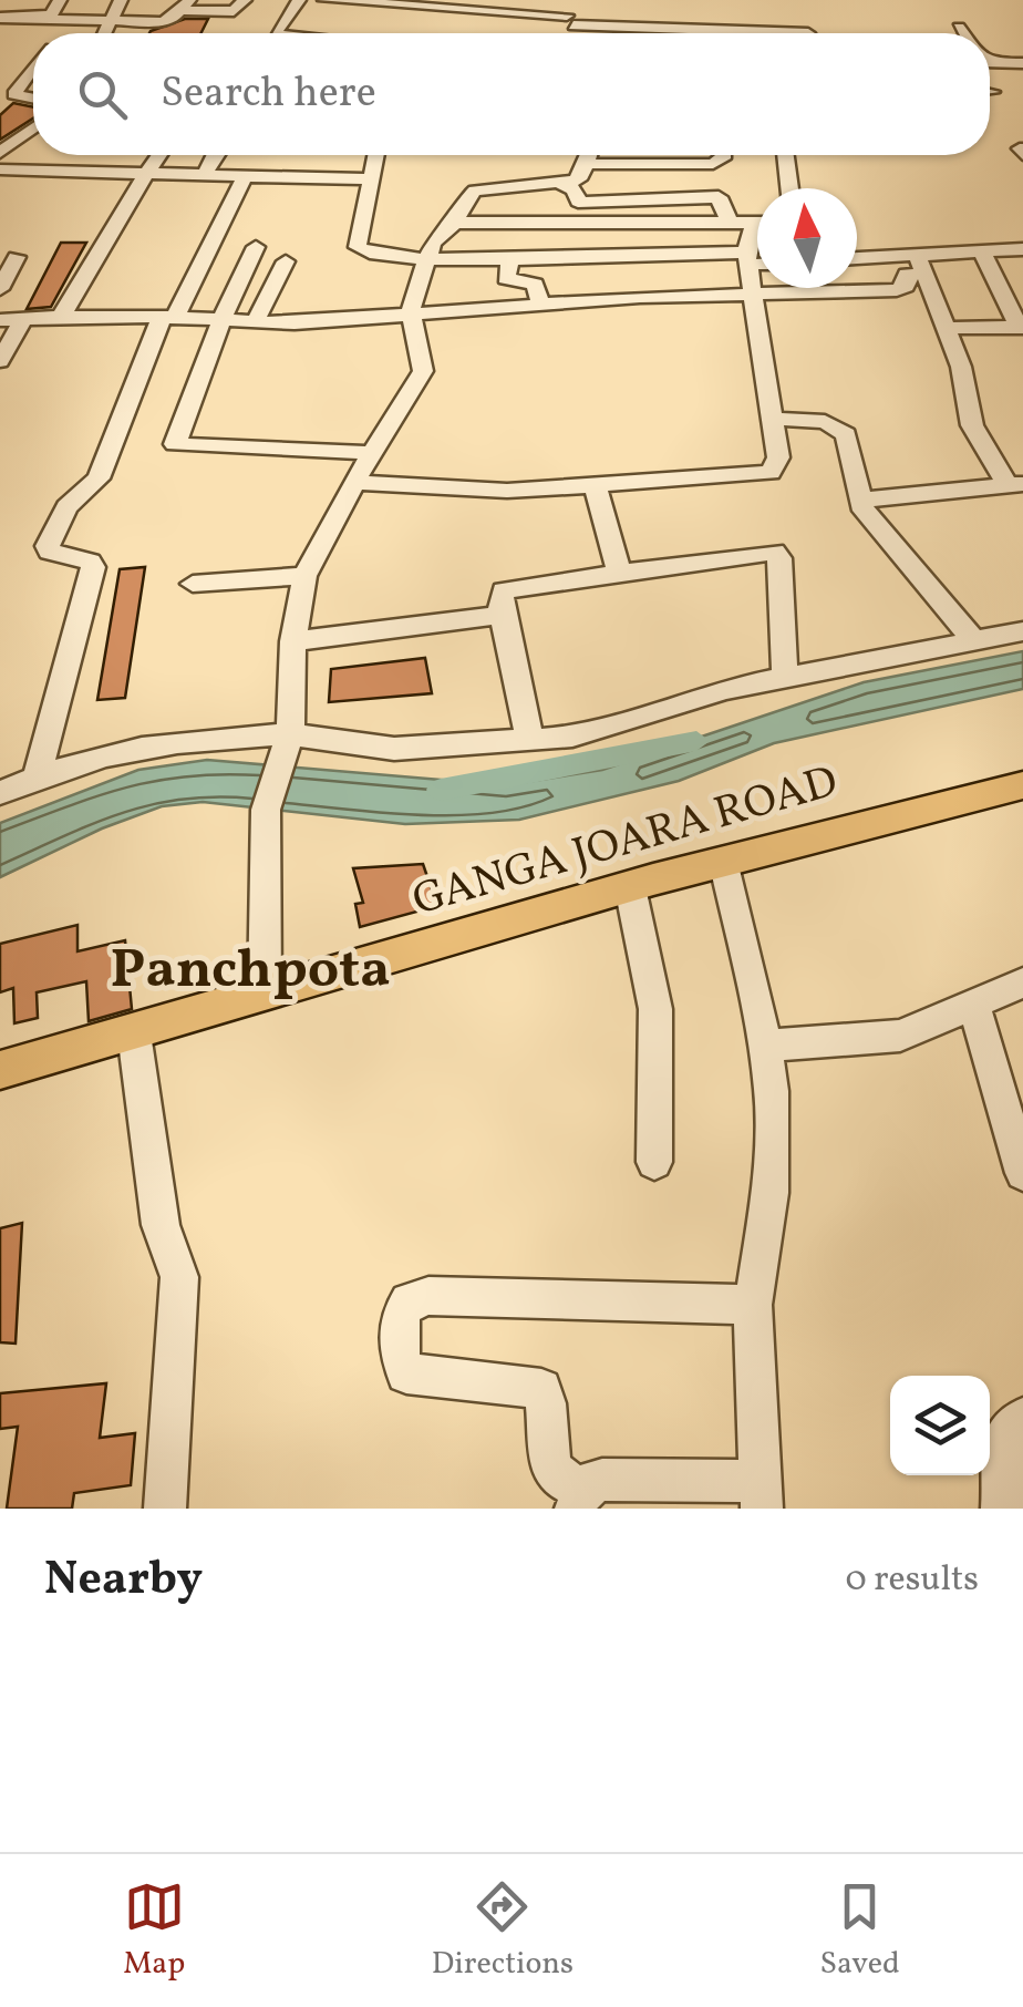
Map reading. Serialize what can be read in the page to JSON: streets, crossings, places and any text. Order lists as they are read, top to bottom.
{
  "streets": {
    "main road": ["GANGA JOARA ROAD"]
  },
  "districts": ["Panchpota"],
  "north": "top",
  "page": {
    "search": "Search here",
    "heading": ["Nearby", "0 results"],
    "nav": ["Map", "Directions", "Saved"]
  }
}
